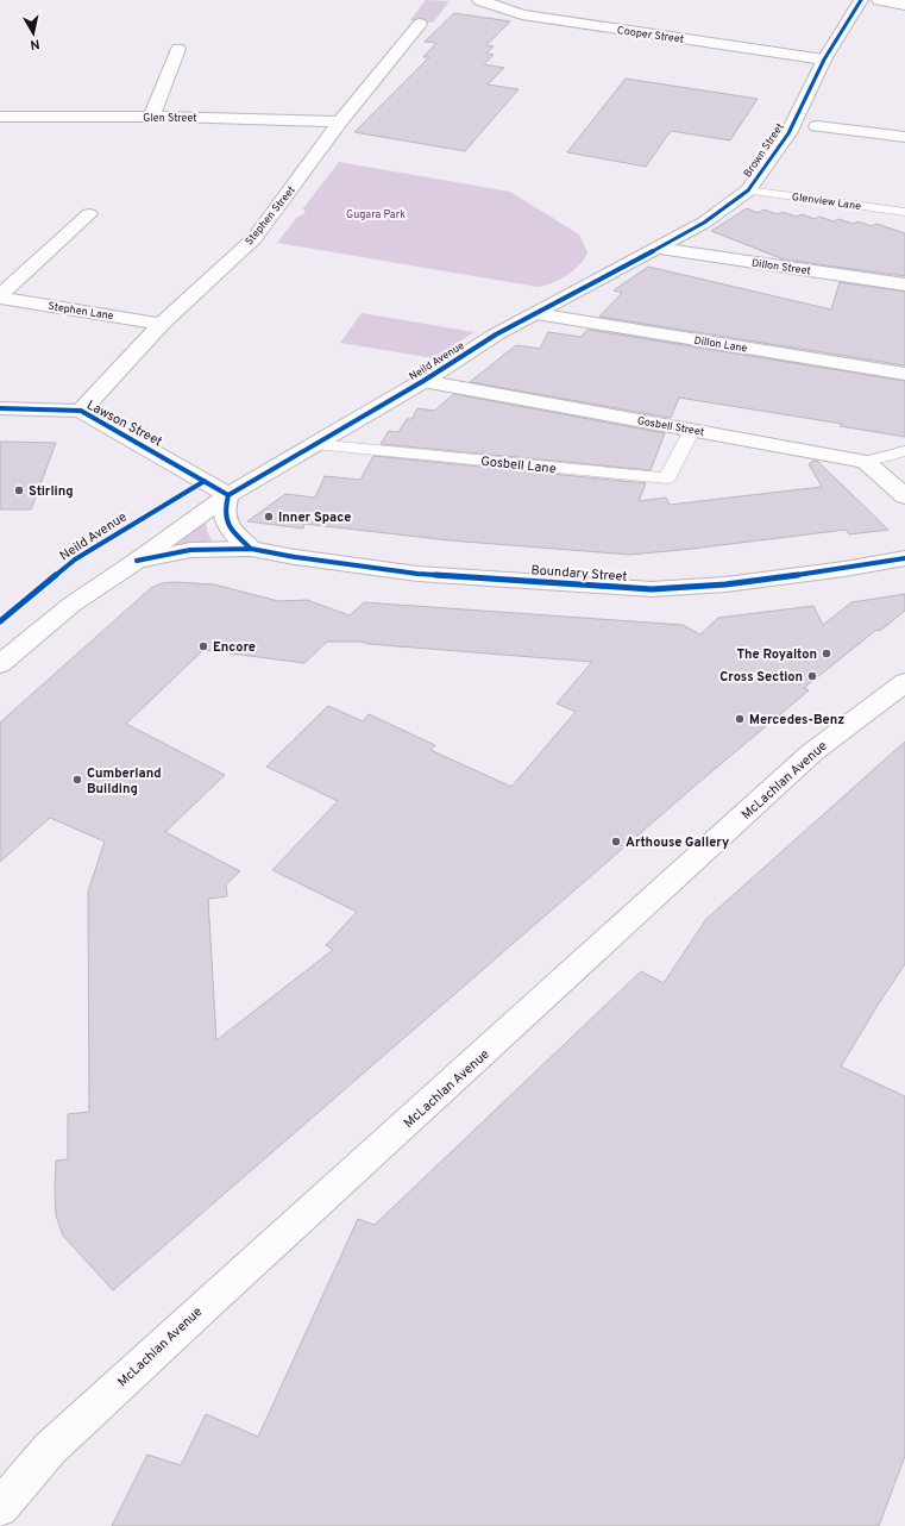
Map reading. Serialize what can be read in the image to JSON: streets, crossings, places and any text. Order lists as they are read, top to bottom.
{
  "streets": {
    "street": [
      "Cooper Street",
      "Glen Street",
      "Brown Street",
      "Stephen Street",
      "Dillon Street",
      "Stephen Lane",
      "Dillon Lane",
      "Neild Avenue",
      "Lawson Street",
      "Gosbell Street",
      "Boundary Street",
      "McLachlan Avenue"
    ],
    "lane": ["Glenview Lane", "Gosbell Lane"]
  },
  "crossings": [
    ["Cooper Street", "Brown Street"],
    ["Glen Street", "Stephen Street"],
    ["Brown Street", "Glenview Lane"],
    ["Brown Street", "Dillon Street"],
    ["Brown Street", "Neild Avenue"],
    ["Stephen Street", "Stephen Lane"],
    ["Stephen Street", "Lawson Street"],
    ["Dillon Street", "Neild Avenue"],
    ["Dillon Lane", "Neild Avenue"],
    ["Neild Avenue", "Lawson Street"],
    ["Neild Avenue", "Gosbell Street"],
    ["Neild Avenue", "Gosbell Lane"],
    ["Neild Avenue", "Boundary Street"],
    ["Gosbell Street", "Gosbell Lane"]
  ],
  "parks": ["Gugara Park"],
  "places": [
    "Stirling",
    "Inner Space",
    "Encore",
    "The Royalton",
    "Cross Section",
    "Mercedes-Benz",
    "Cumberland Building",
    "Arthouse Gallery"
  ],
  "north": "bottom"
}
